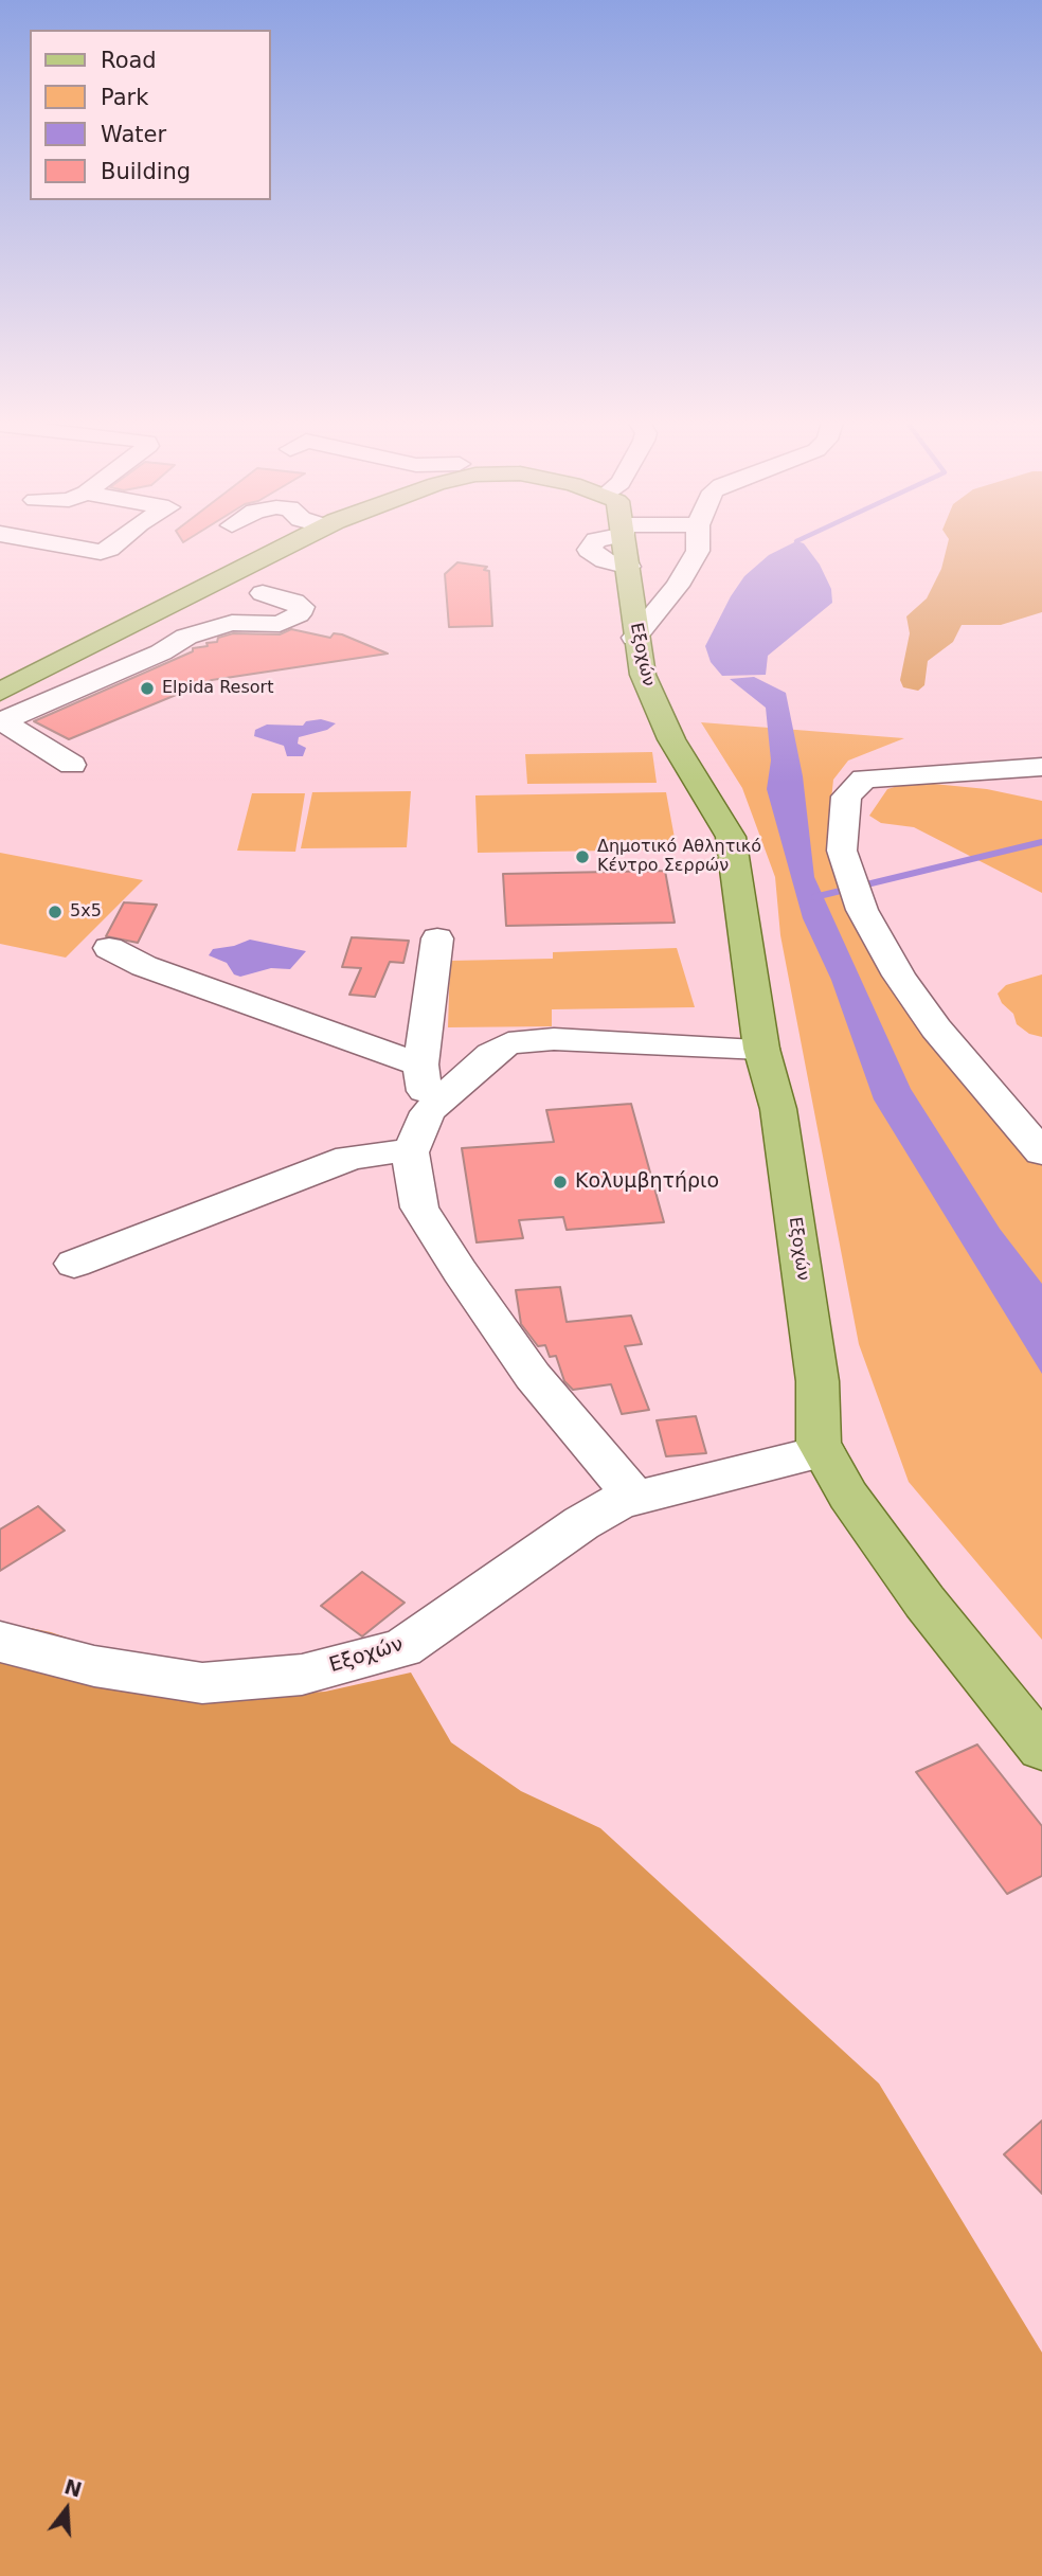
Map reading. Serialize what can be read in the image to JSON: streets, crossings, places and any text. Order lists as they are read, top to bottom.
{
  "streets": {
    "main road": ["Εξοχών"]
  },
  "places": [
    "Elpida Resort",
    "Δημοτικό Αθλητικό Κέντρο Σερρών",
    "5x5",
    "Κολυμβητήριο"
  ],
  "legend": [
    "Road",
    "Park",
    "Water",
    "Building"
  ],
  "north": "top"
}
